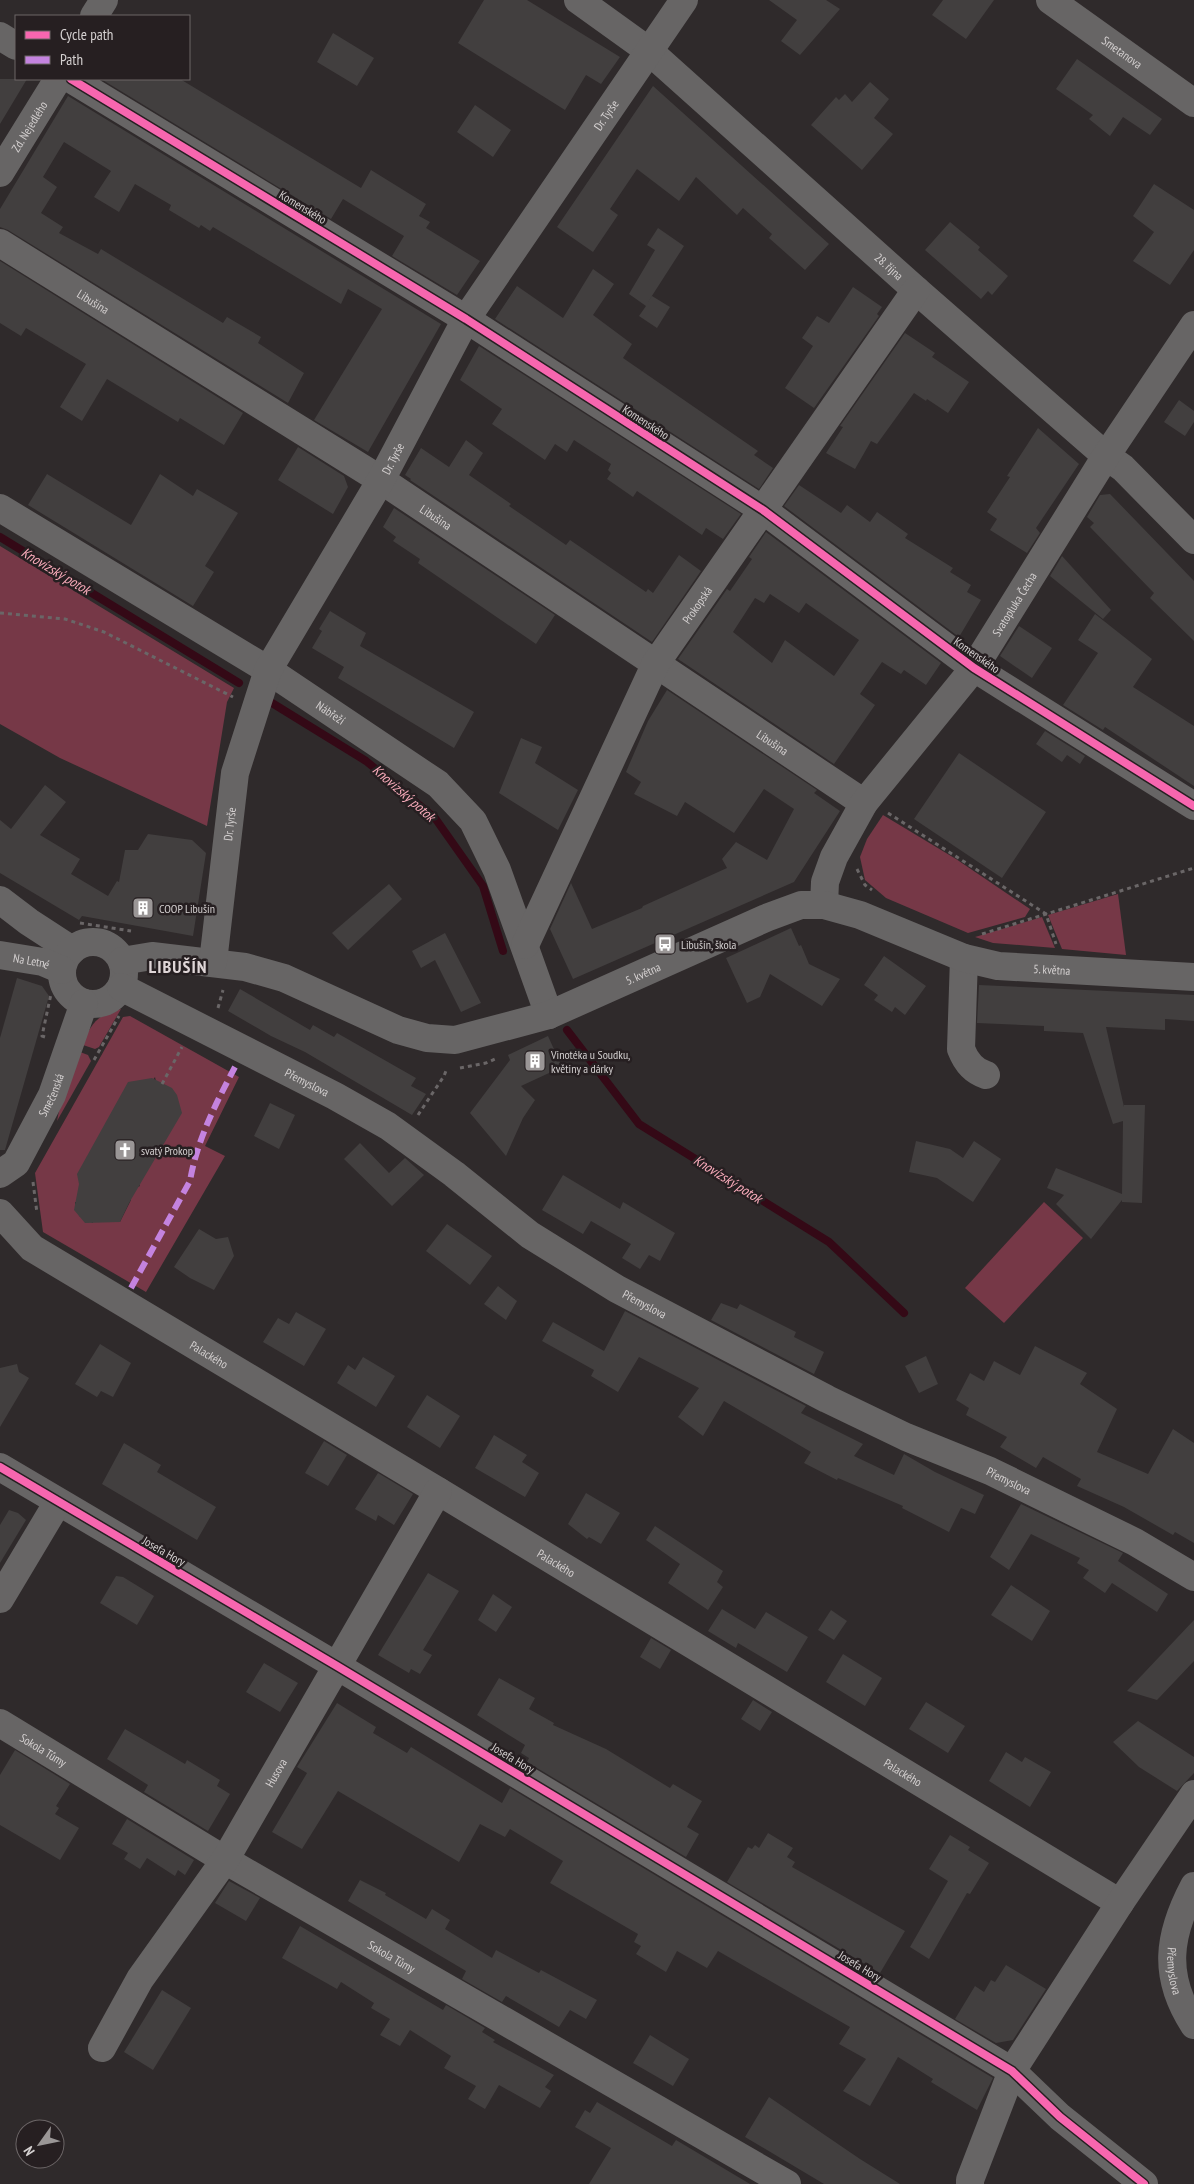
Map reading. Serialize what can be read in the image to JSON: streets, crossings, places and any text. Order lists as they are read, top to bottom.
{
  "streets": {
    "street": [
      "Smetanova",
      "Dr. Tyrše",
      "Zd. Nejedlého",
      "Komenského",
      "28. října",
      "Libušina",
      "Svatopluka Čecha",
      "Prokopská",
      "Nábřeží",
      "Na Letné",
      "5. května",
      "Přemyslova",
      "Smečenská",
      "Palackého",
      "Josefa Hory",
      "Sokola Tůmy",
      "Husova"
    ]
  },
  "crossings": [
    ["Dr. Tyrše", "Komenského"],
    ["Dr. Tyrše", "28. října"],
    ["Dr. Tyrše", "Libušina"],
    ["Dr. Tyrše", "Nábřeží"],
    ["Dr. Tyrše", "5. května"],
    ["Komenského", "Svatopluka Čecha"],
    ["Komenského", "Prokopská"],
    ["28. října", "Svatopluka Čecha"],
    ["28. října", "Prokopská"],
    ["Libušina", "Svatopluka Čecha"],
    ["Libušina", "Prokopská"],
    ["Svatopluka Čecha", "5. května"],
    ["Prokopská", "Nábřeží"],
    ["Nábřeží", "5. května"],
    ["Na Letné", "5. května"],
    ["Na Letné", "Přemyslova"],
    ["Na Letné", "Smečenská"],
    ["5. května", "Přemyslova"],
    ["5. května", "Smečenská"],
    ["Přemyslova", "Smečenská"],
    ["Palackého", "Husova"],
    ["Josefa Hory", "Husova"],
    ["Sokola Tůmy", "Husova"]
  ],
  "districts": ["LIBUŠÍN"],
  "water": ["Knovízský potok"],
  "places": {
    "building": ["COOP Libušín", "Vinotéka u Soudku, květiny a dárky"],
    "bus stop": ["Libušín, škola"],
    "church": ["svatý Prokop"]
  },
  "legend": ["Cycle path", "Path"],
  "north": "bottom left"
}
